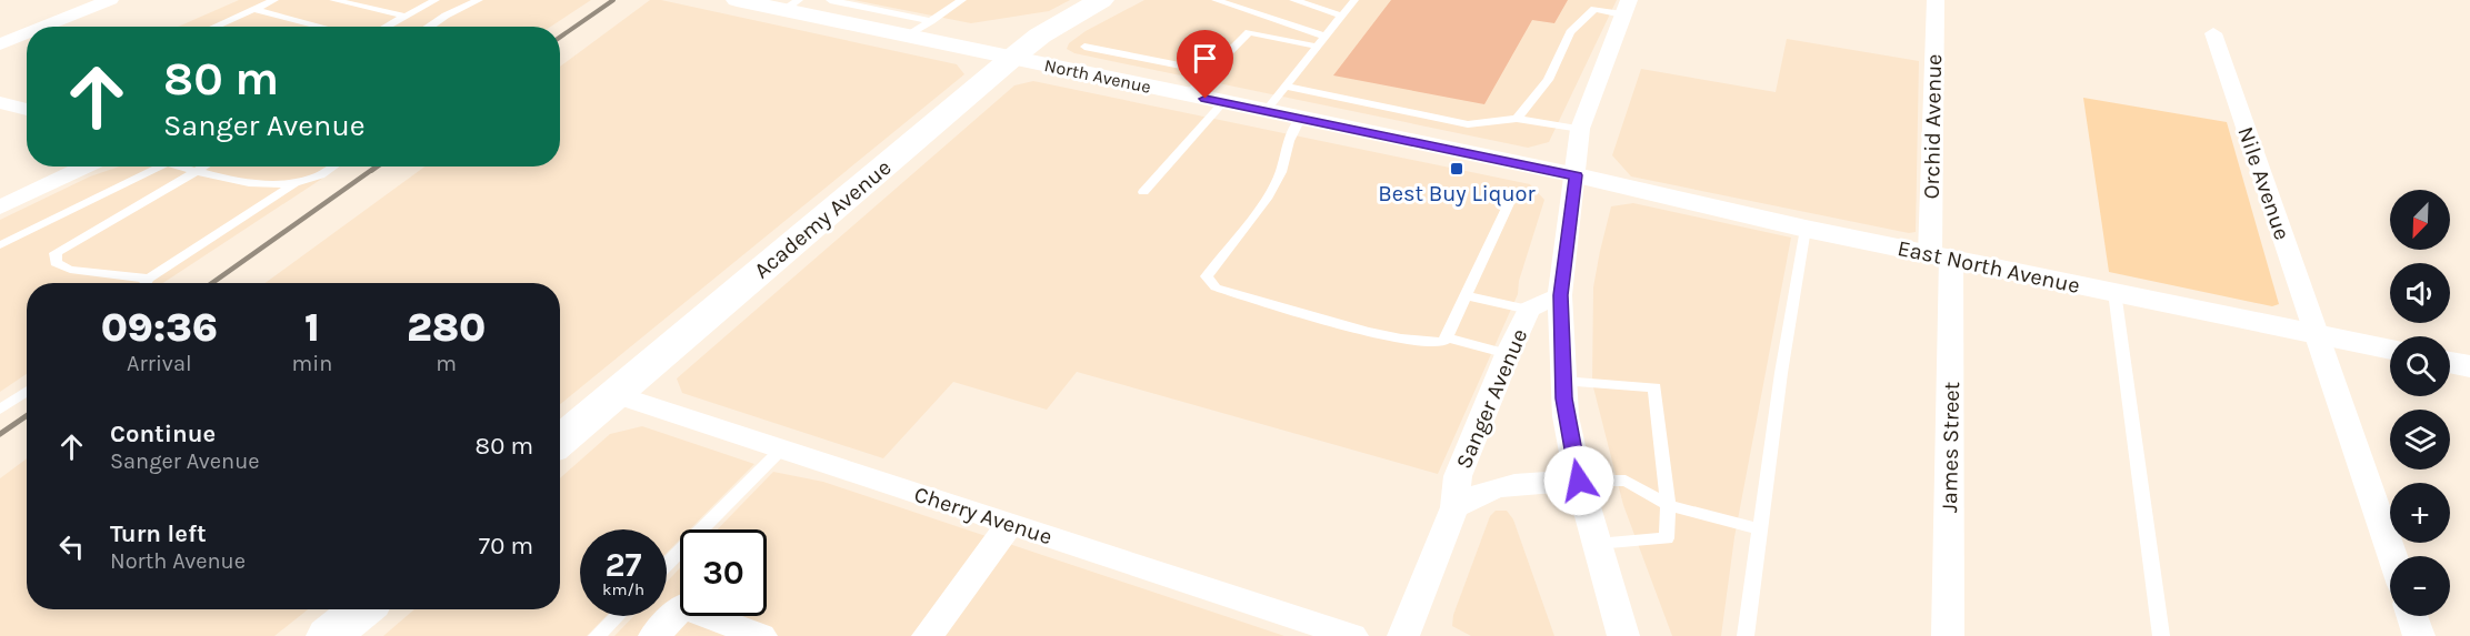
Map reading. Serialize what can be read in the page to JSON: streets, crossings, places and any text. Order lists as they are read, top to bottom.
{
  "streets": {
    "main road": ["Academy Avenue"],
    "street": [
      "North Avenue",
      "Orchid Avenue",
      "Nile Avenue",
      "East North Avenue",
      "Sanger Avenue",
      "James Street",
      "Cherry Avenue"
    ]
  },
  "crossings": [
    ["North Avenue", "Academy Avenue"],
    ["North Avenue", "East North Avenue"],
    ["Orchid Avenue", "East North Avenue"],
    ["Orchid Avenue", "James Street"],
    ["Nile Avenue", "East North Avenue"],
    ["Academy Avenue", "Cherry Avenue"],
    ["East North Avenue", "James Street"]
  ],
  "places": {
    "transit": ["Best Buy Liquor"]
  },
  "north": "bottom left",
  "page": {
    "turn": ["80 m", "Sanger Avenue"],
    "map_buttons": ["+", "−"],
    "eta": [
      "09:36",
      "Arrival",
      "1",
      "min",
      "280",
      "m"
    ],
    "list": [
      {
        "name": "Continue",
        "note": "Sanger Avenue",
        "value": "80 m"
      },
      {
        "name": "Turn left",
        "note": "North Avenue",
        "value": "70 m"
      }
    ],
    "speed": "27 km/h",
    "limit": "30"
  }
}
